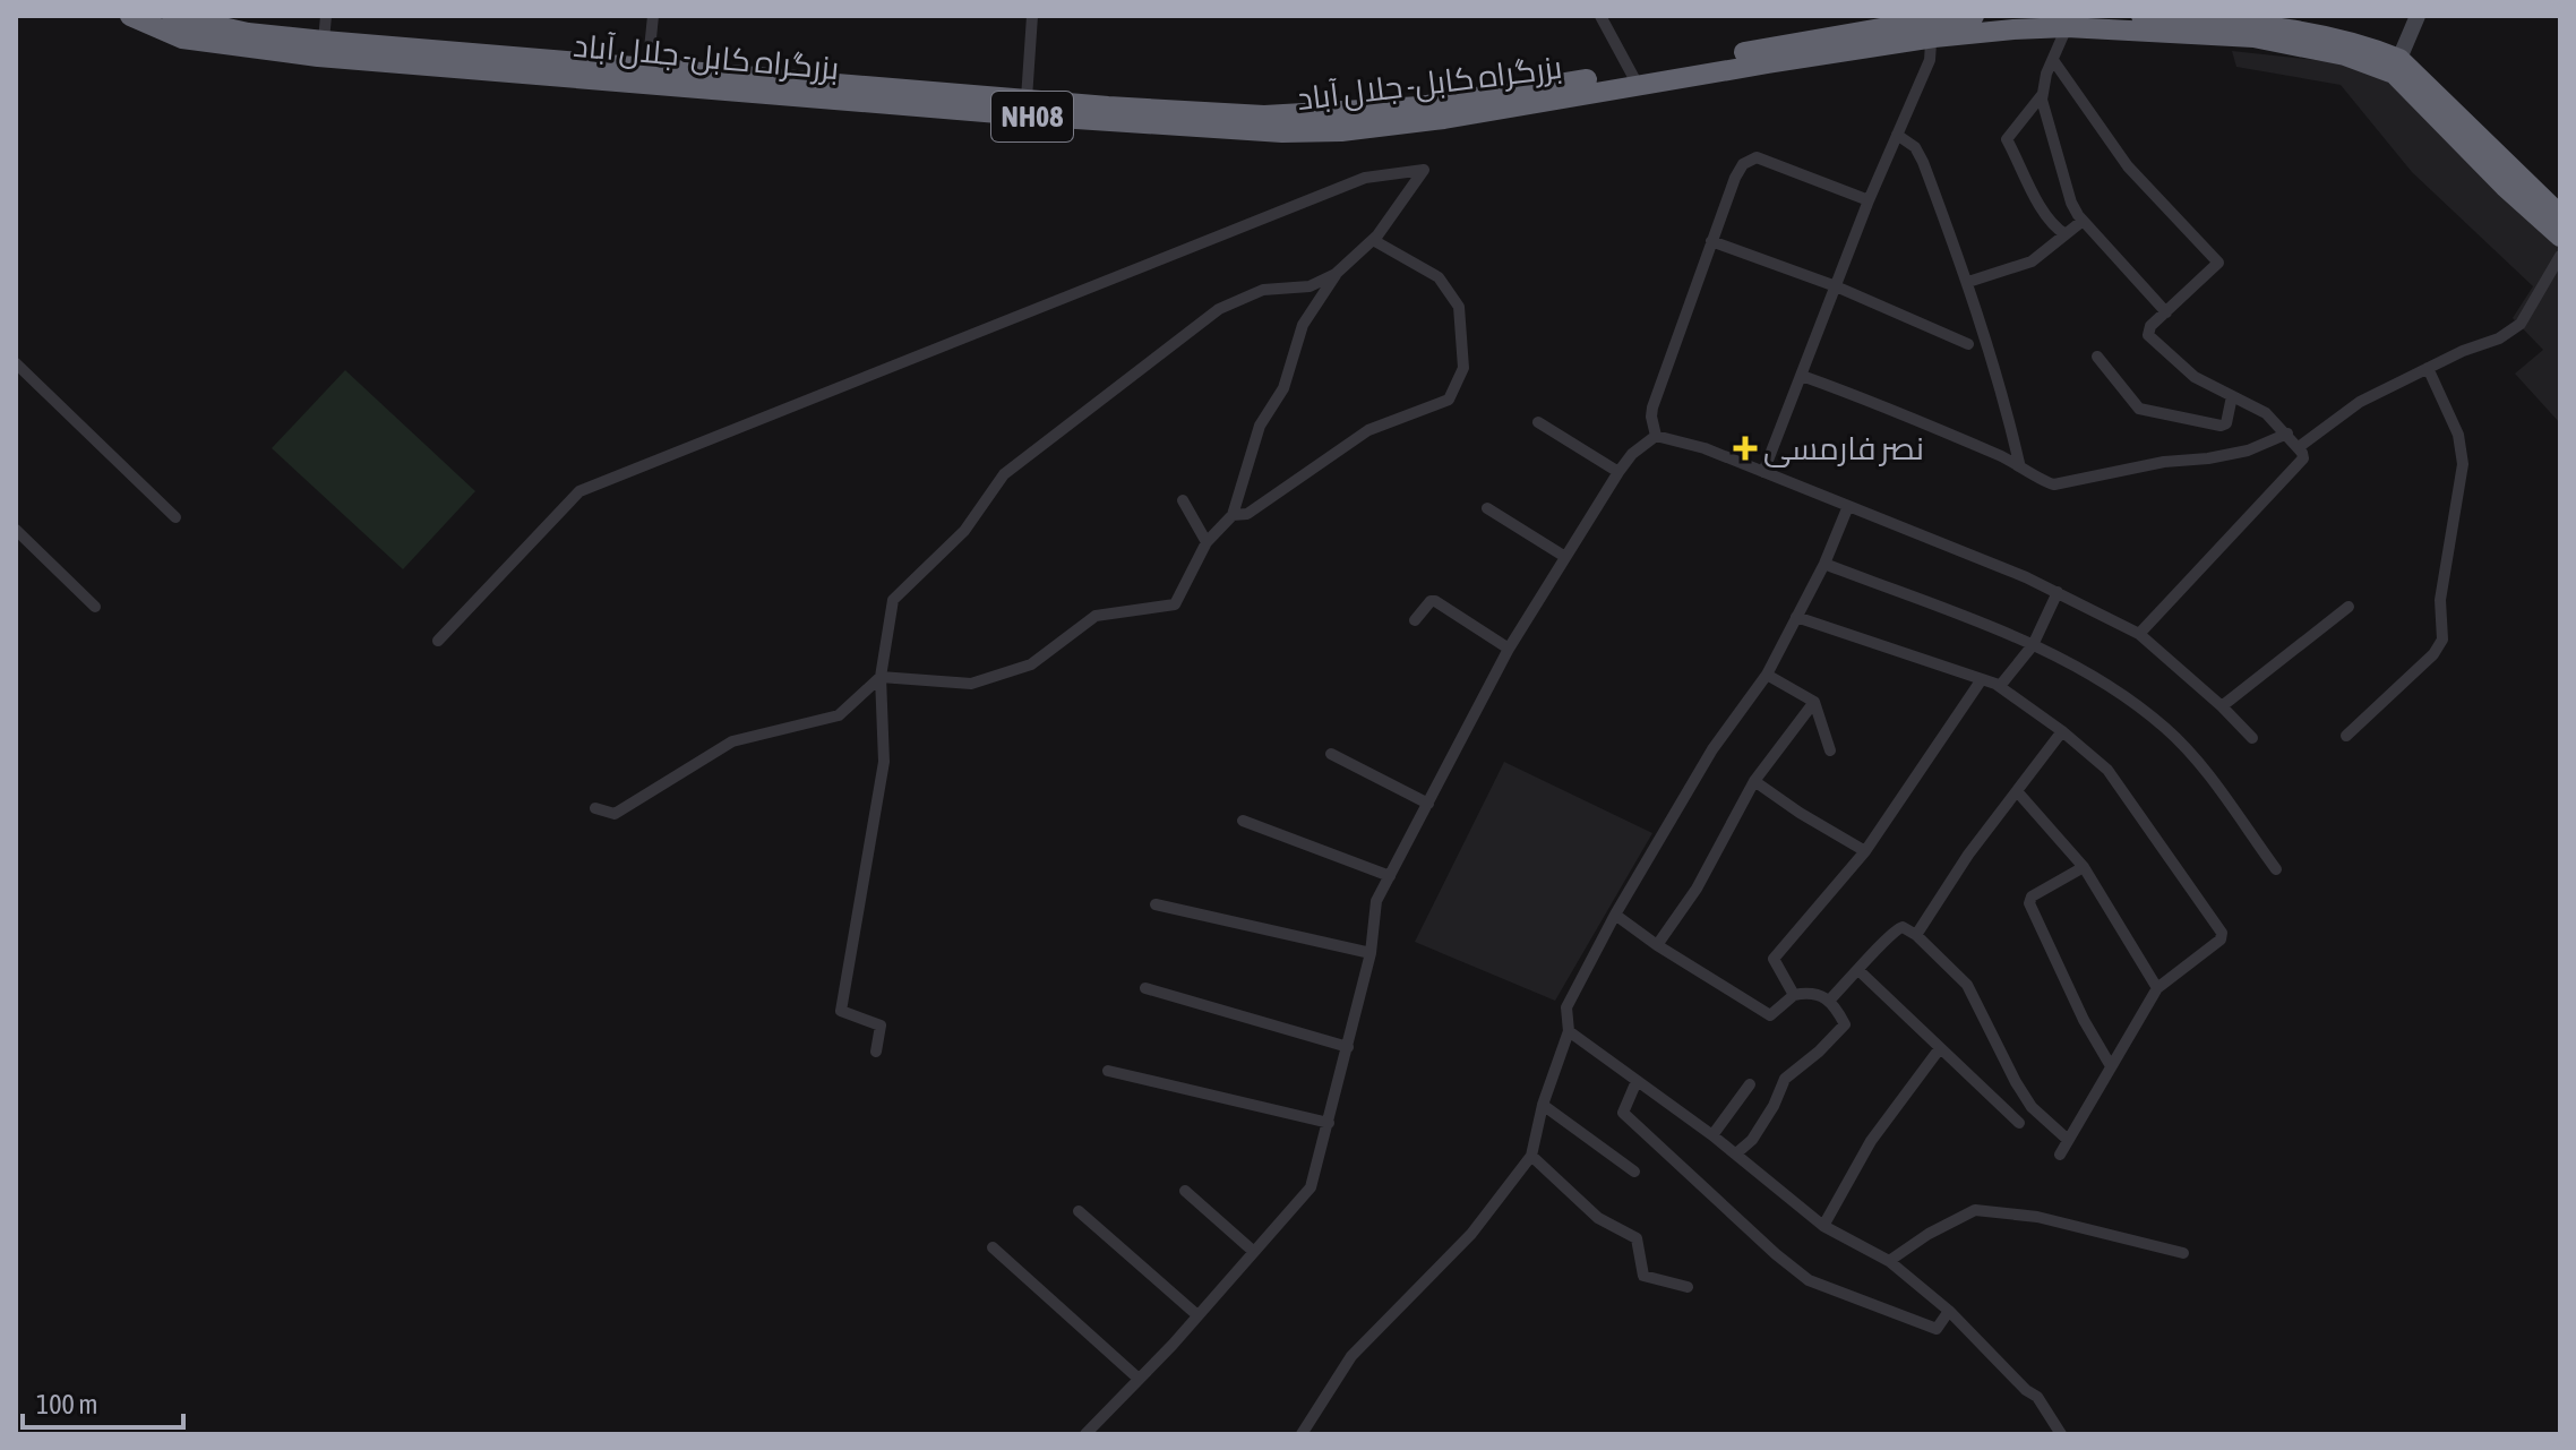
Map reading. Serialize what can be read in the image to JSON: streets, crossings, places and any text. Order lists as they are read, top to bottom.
{
  "streets": {
    "highway": ["بزرگراه کابل- جلال آباد", "NH08"]
  },
  "places": {
    "health": ["نصر فارمسی"]
  },
  "scale_bar": "100 m"
}
